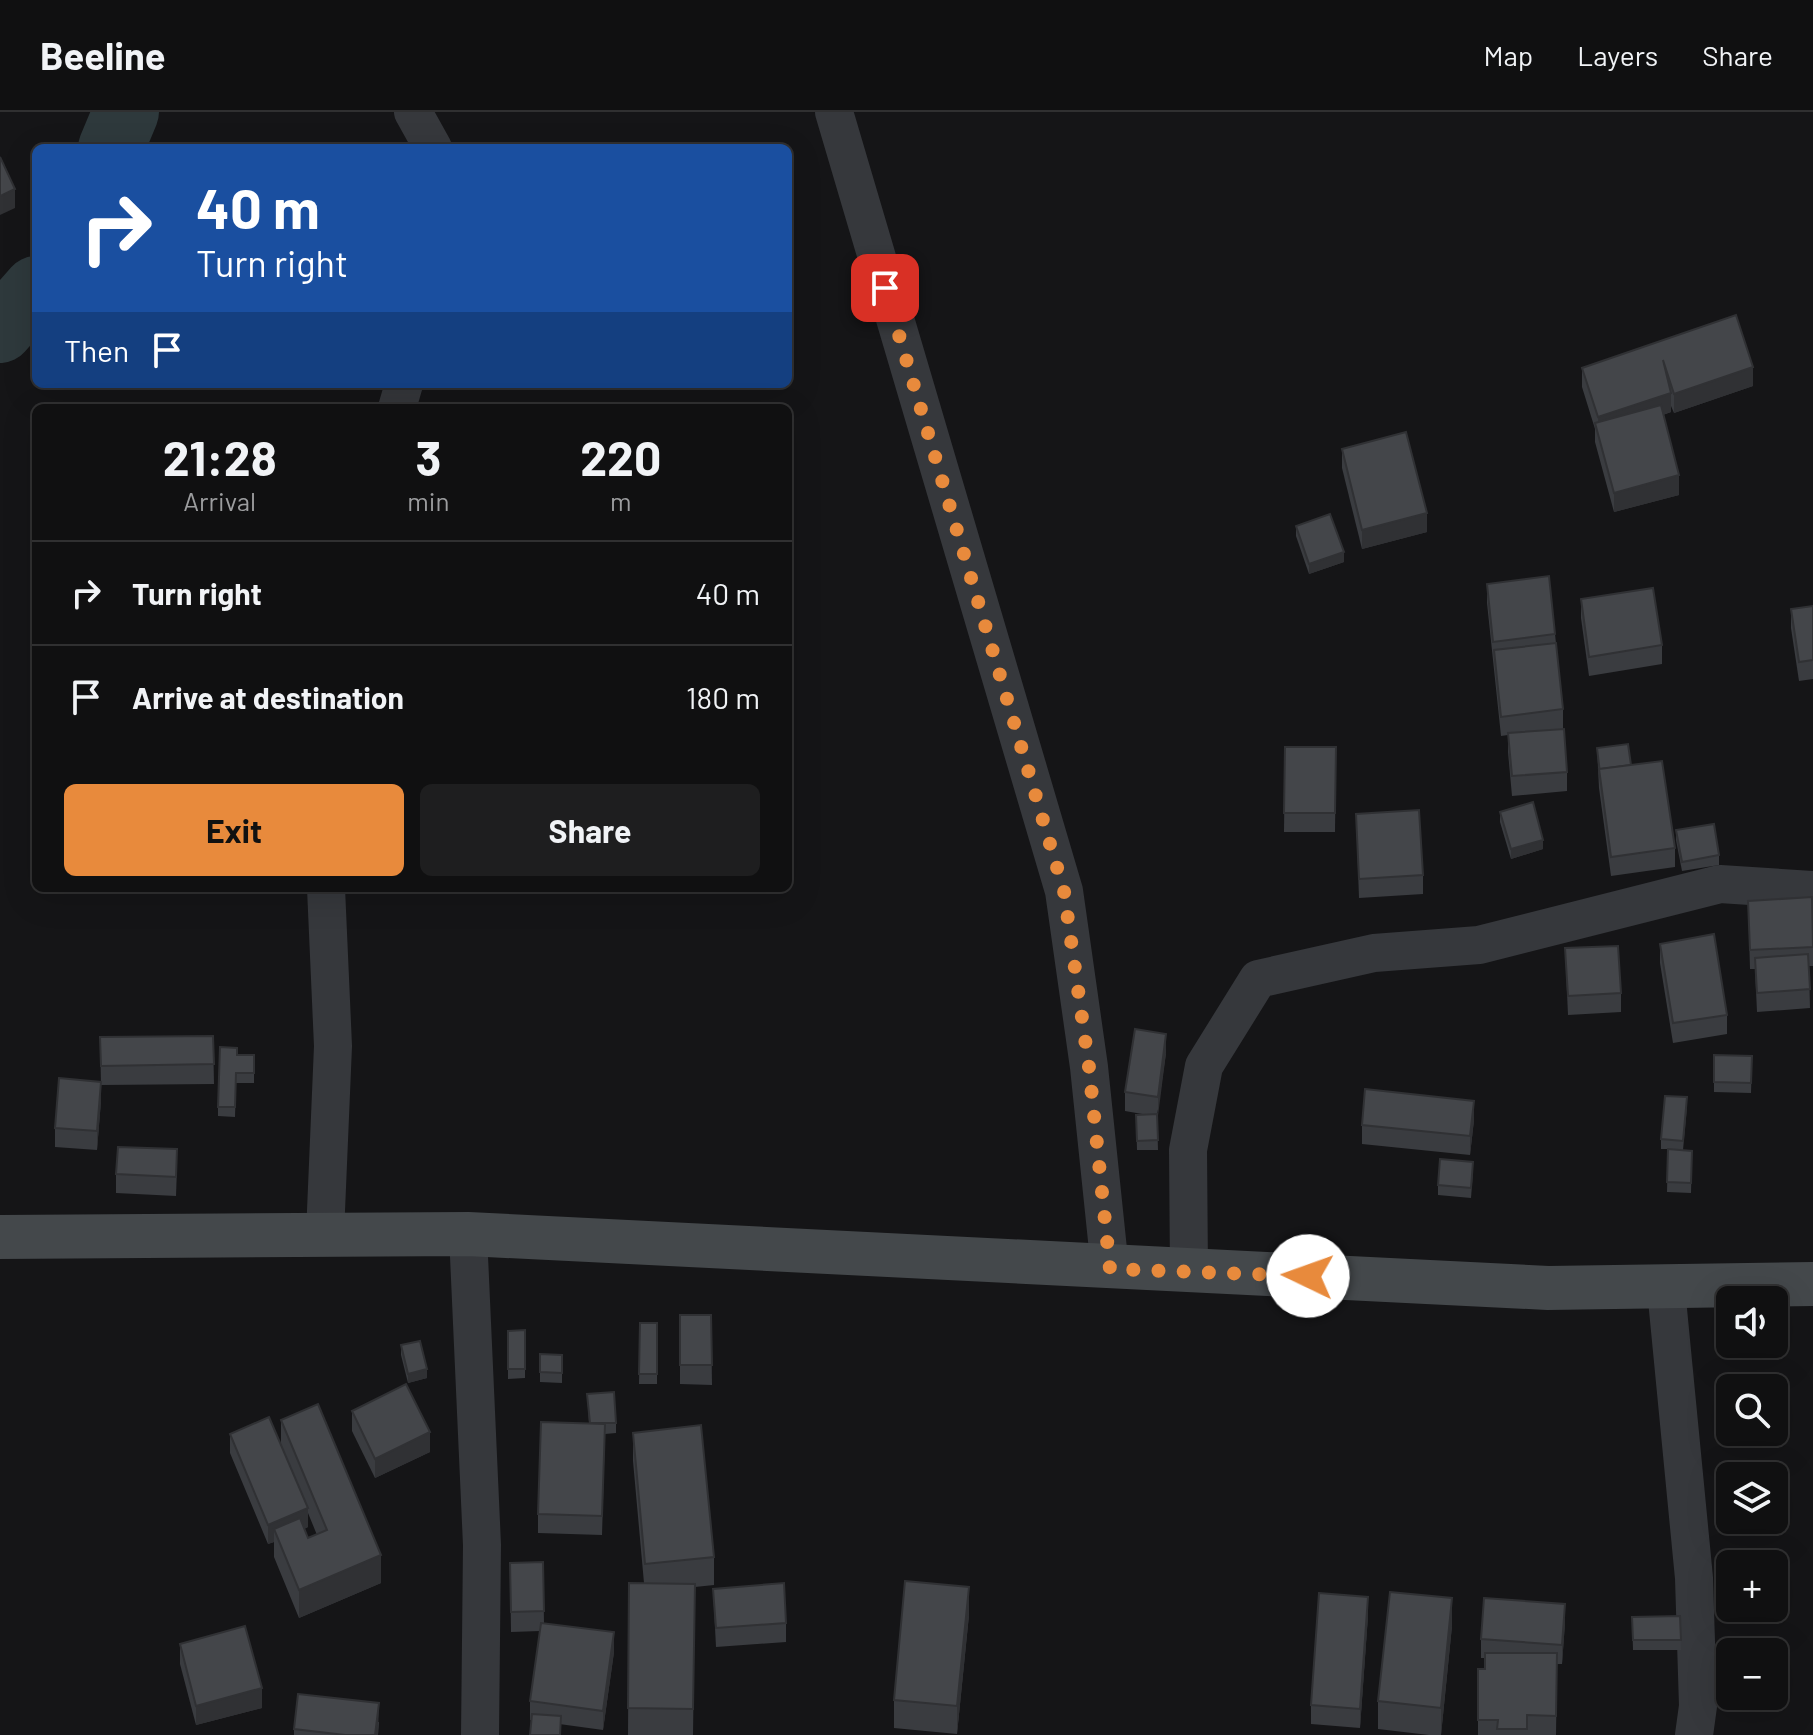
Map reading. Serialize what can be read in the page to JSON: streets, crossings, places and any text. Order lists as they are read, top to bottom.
{
  "page": {
    "header": "Beeline",
    "nav": ["Map", "Layers", "Share"],
    "turn": ["40 m", "Turn right"],
    "then": "Then",
    "eta": [
      "21:28",
      "Arrival",
      "3",
      "min",
      "220",
      "m"
    ],
    "list": [
      {
        "name": "Turn right",
        "value": "40 m"
      },
      {
        "name": "Arrive at destination",
        "value": "180 m"
      }
    ],
    "buttons": ["Exit", "Share"],
    "map_buttons": ["+", "−"]
  }
}
